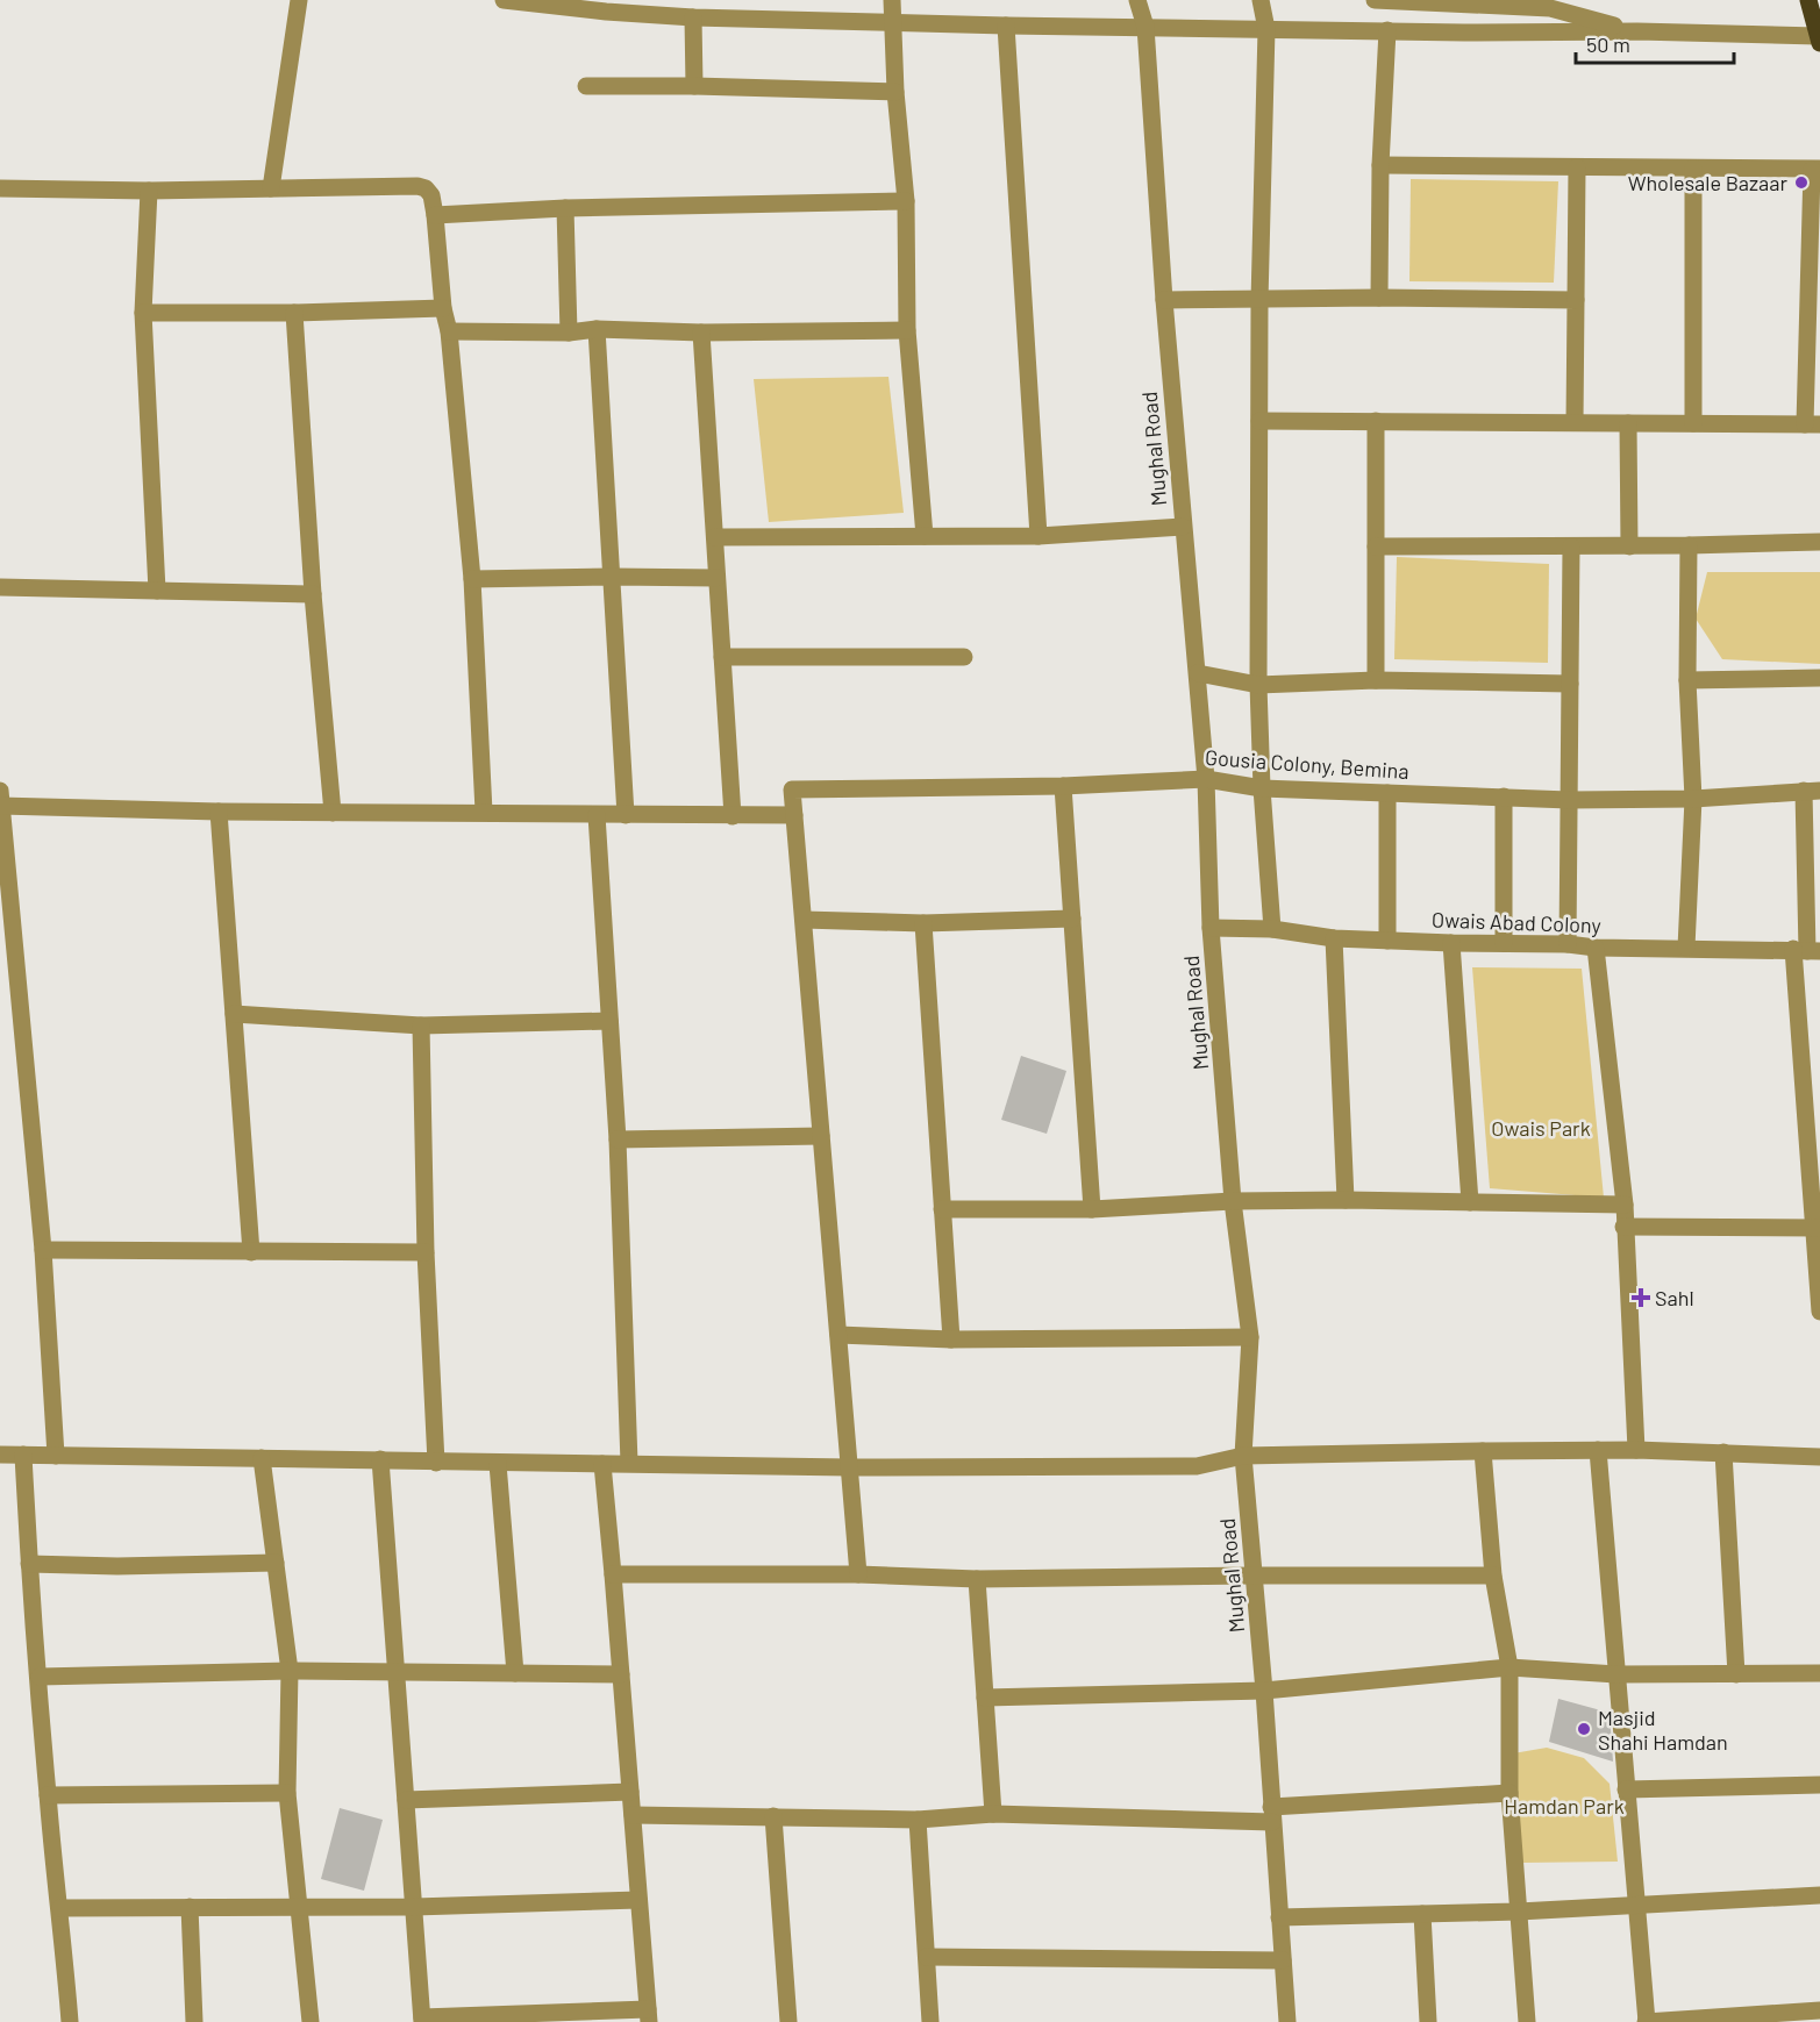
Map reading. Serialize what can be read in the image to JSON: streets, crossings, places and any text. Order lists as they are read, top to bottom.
{
  "streets": {
    "street": ["Mughal Road", "Gousia Colony, Bemina", "Owais Abad Colony"]
  },
  "crossings": [
    ["Mughal Road", "Gousia Colony, Bemina"],
    ["Mughal Road", "Owais Abad Colony"]
  ],
  "parks": ["Owais Park", "Hamdan Park"],
  "places": {
    "other": ["Wholesale Bazaar", "Masjid Shahi Hamdan"],
    "health": ["Sahl"]
  },
  "scale_bar": "50 m"
}
